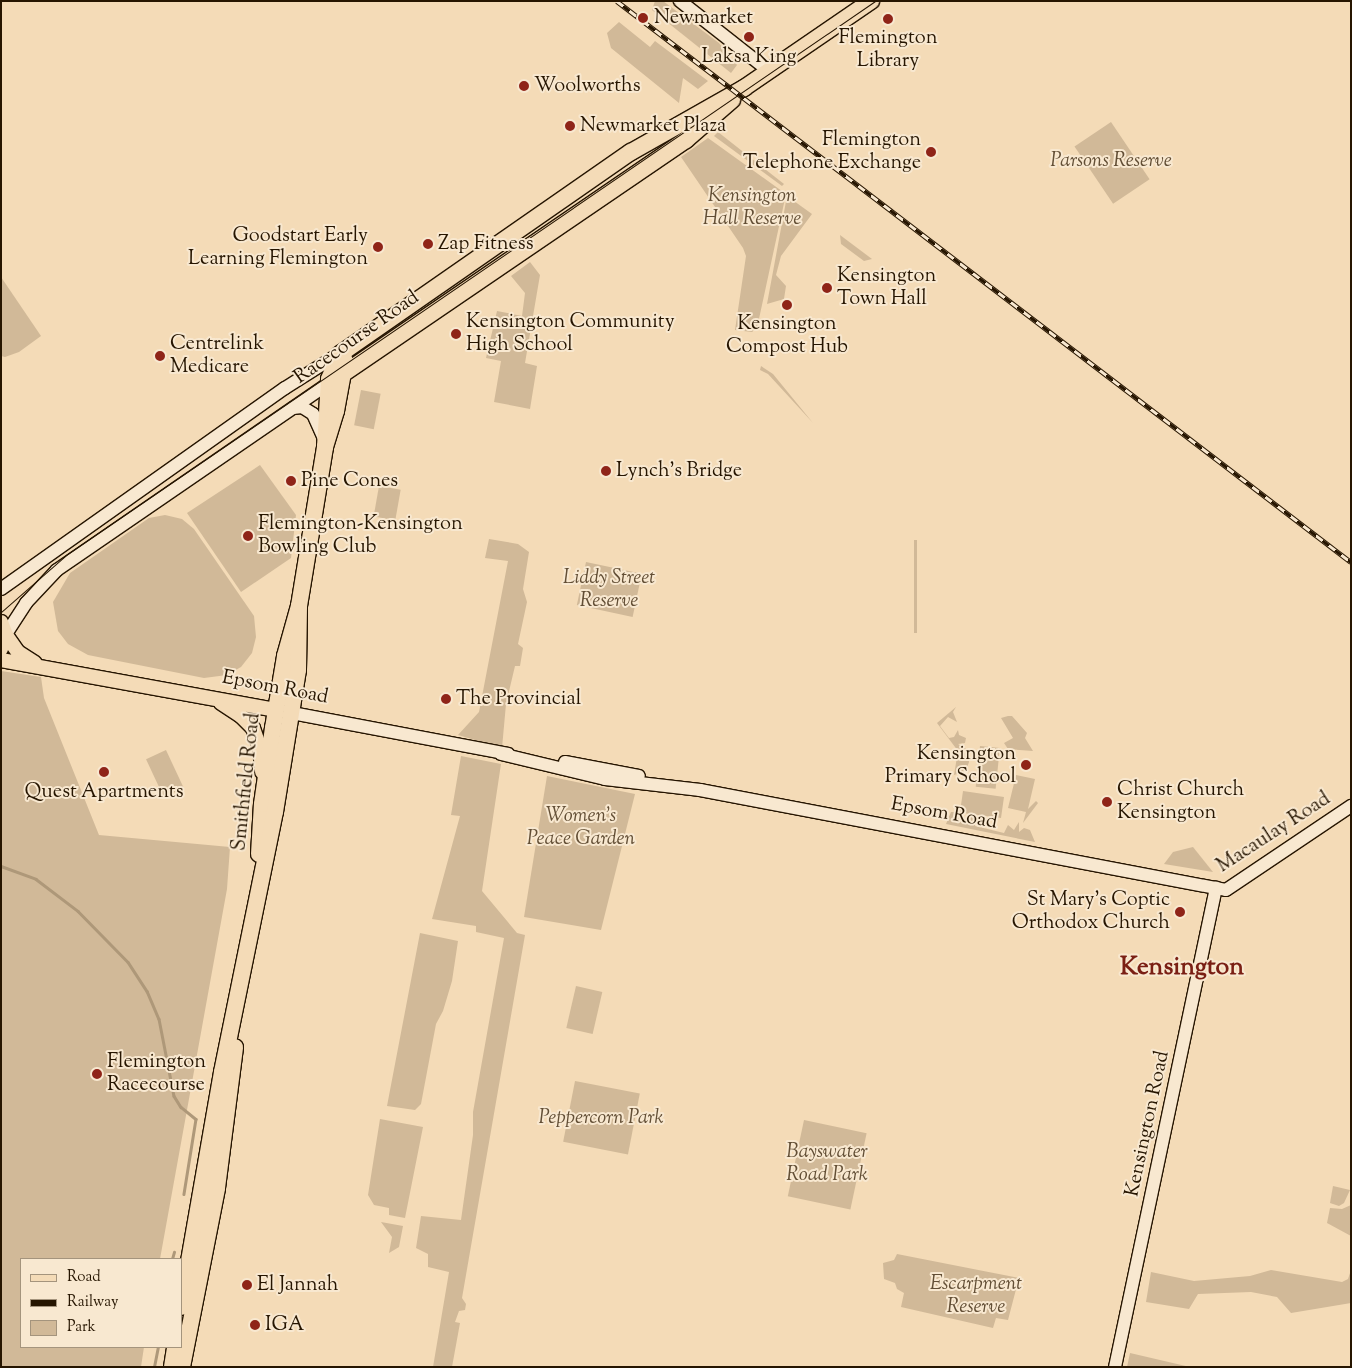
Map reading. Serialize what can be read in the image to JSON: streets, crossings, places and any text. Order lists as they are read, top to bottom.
{
  "streets": {
    "highway": ["Racecourse Road", "Smithfield Road"],
    "main road": ["Epsom Road"],
    "street": ["Macaulay Road", "Kensington Road"]
  },
  "crossings": [
    ["Racecourse Road", "Epsom Road"],
    ["Racecourse Road", "Smithfield Road"],
    ["Epsom Road", "Smithfield Road"],
    ["Epsom Road", "Macaulay Road"],
    ["Epsom Road", "Kensington Road"],
    ["Macaulay Road", "Kensington Road"]
  ],
  "districts": ["Kensington"],
  "parks": [
    "Parsons Reserve",
    "Kensington Hall Reserve",
    "Liddy Street Reserve",
    "Women's Peace Garden",
    "Peppercorn Park",
    "Bayswater Road Park",
    "Escarpment Reserve"
  ],
  "places": [
    "Newmarket",
    "Flemington Library",
    "Laksa King",
    "Woolworths",
    "Newmarket Plaza",
    "Flemington Telephone Exchange",
    "Zap Fitness",
    "Goodstart Early Learning Flemington",
    "Kensington Town Hall",
    "Kensington Compost Hub",
    "Kensington Community High School",
    "Centrelink Medicare",
    "Lynch's Bridge",
    "Pine Cones",
    "Flemington-Kensington Bowling Club",
    "The Provincial",
    "Kensington Primary School",
    "Quest Apartments",
    "Christ Church Kensington",
    "St Mary's Coptic Orthodox Church",
    "Flemington Racecourse",
    "El Jannah",
    "IGA"
  ],
  "legend": ["Road", "Railway", "Park"]
}
